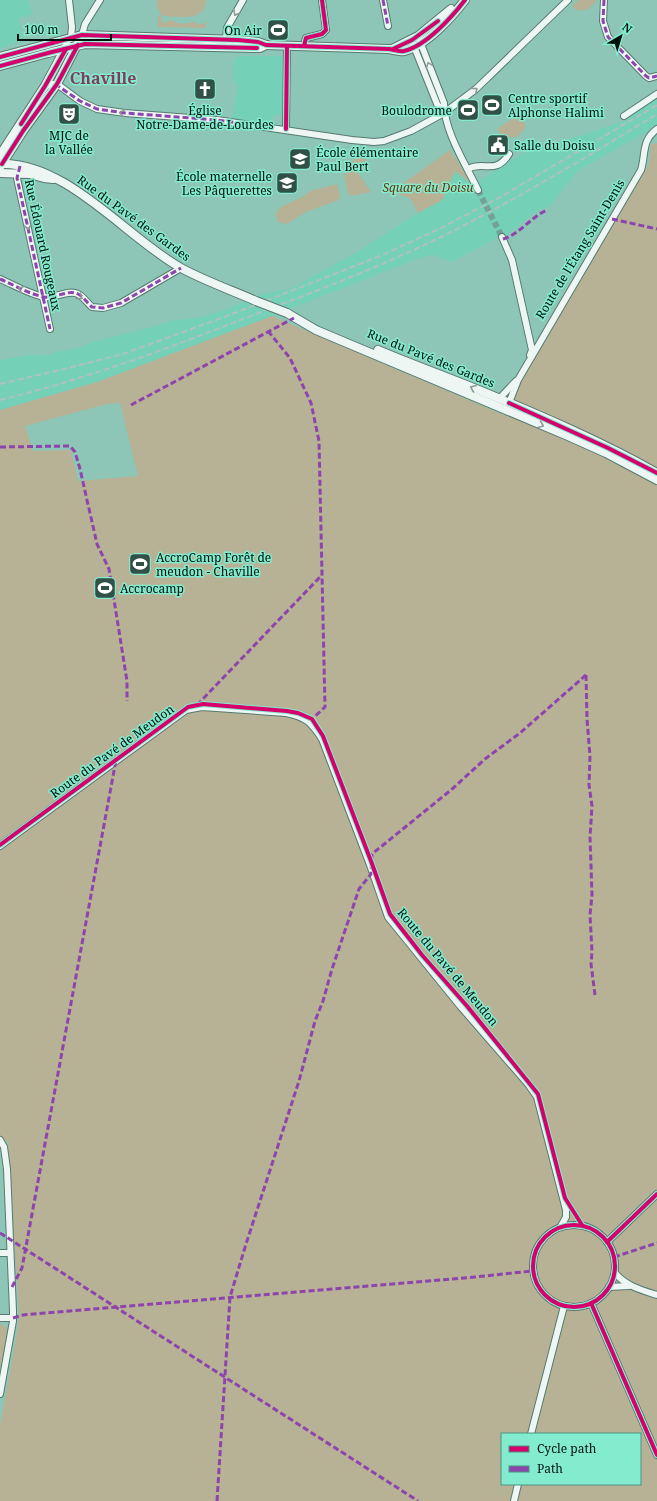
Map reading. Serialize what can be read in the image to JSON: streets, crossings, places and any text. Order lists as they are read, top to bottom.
{
  "streets": {
    "main road": ["Rue du Pavé des Gardes"],
    "street": ["Rue Édouard Rougeaux", "Route de l'Étang Saint-Denis", "Route du Pavé de Meudon"]
  },
  "crossings": [
    ["Rue du Pavé des Gardes", "Rue Édouard Rougeaux"],
    ["Rue du Pavé des Gardes", "Route de l'Étang Saint-Denis"]
  ],
  "one_way": ["Rue Édouard Rougeaux"],
  "districts": ["Chaville"],
  "parks": ["Square du Doisu"],
  "places": {
    "sports": [
      "On Air",
      "Centre sportif Alphonse Halimi",
      "Boulodrome",
      "AccroCamp Forêt de meudon - Chaville",
      "Accrocamp"
    ],
    "church": ["Église Notre-Dame-de-Lourdes"],
    "theatre": ["MJC de la Vallée"],
    "public building": ["Salle du Doisu"],
    "school or university": ["École élémentaire Paul Bert", "École maternelle Les Pâquerettes"]
  },
  "legend": ["Cycle path", "Path"],
  "scale_bar": "100 m",
  "north": "top right"
}
